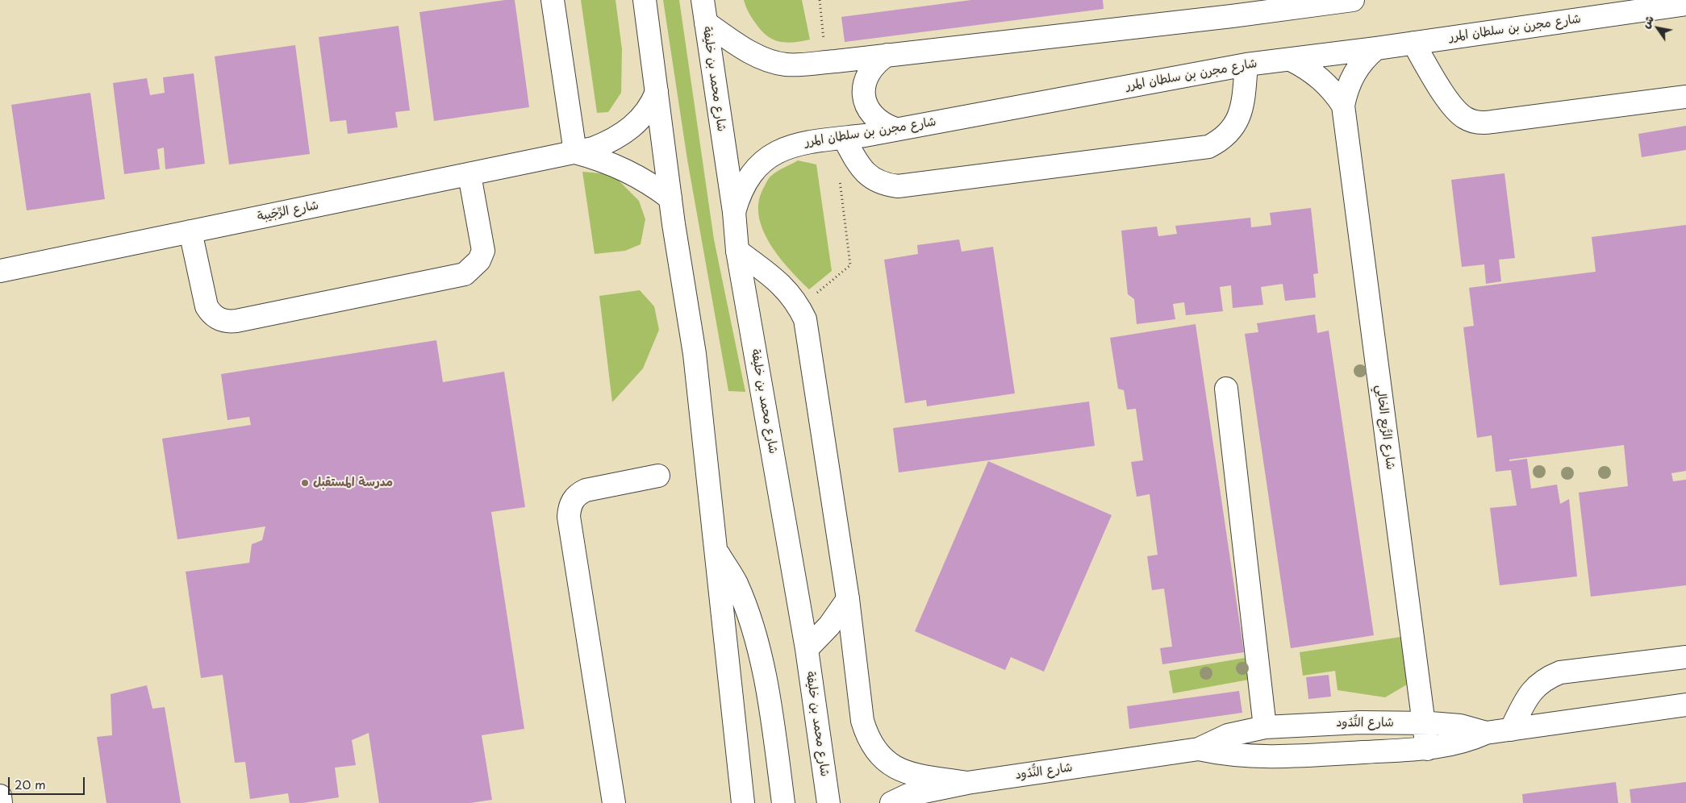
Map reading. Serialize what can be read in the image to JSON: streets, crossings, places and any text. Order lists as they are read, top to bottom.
{
  "streets": {
    "street": [
      "شارع مجرن بن سلطان المرر",
      "شارع محمد بن خليفة",
      "شارع الرِّجَيبة",
      "شارع الرُّبع الخالِي",
      "شارع النُّدُود"
    ]
  },
  "crossings": [
    ["شارع مجرن بن سلطان المرر", "شارع محمد بن خليفة"],
    ["شارع مجرن بن سلطان المرر", "شارع الرُّبع الخالِي"],
    ["شارع الرُّبع الخالِي", "شارع النُّدُود"]
  ],
  "places": ["مدرسة المستقبل"],
  "scale_bar": "20 m",
  "north": "top left"
}
